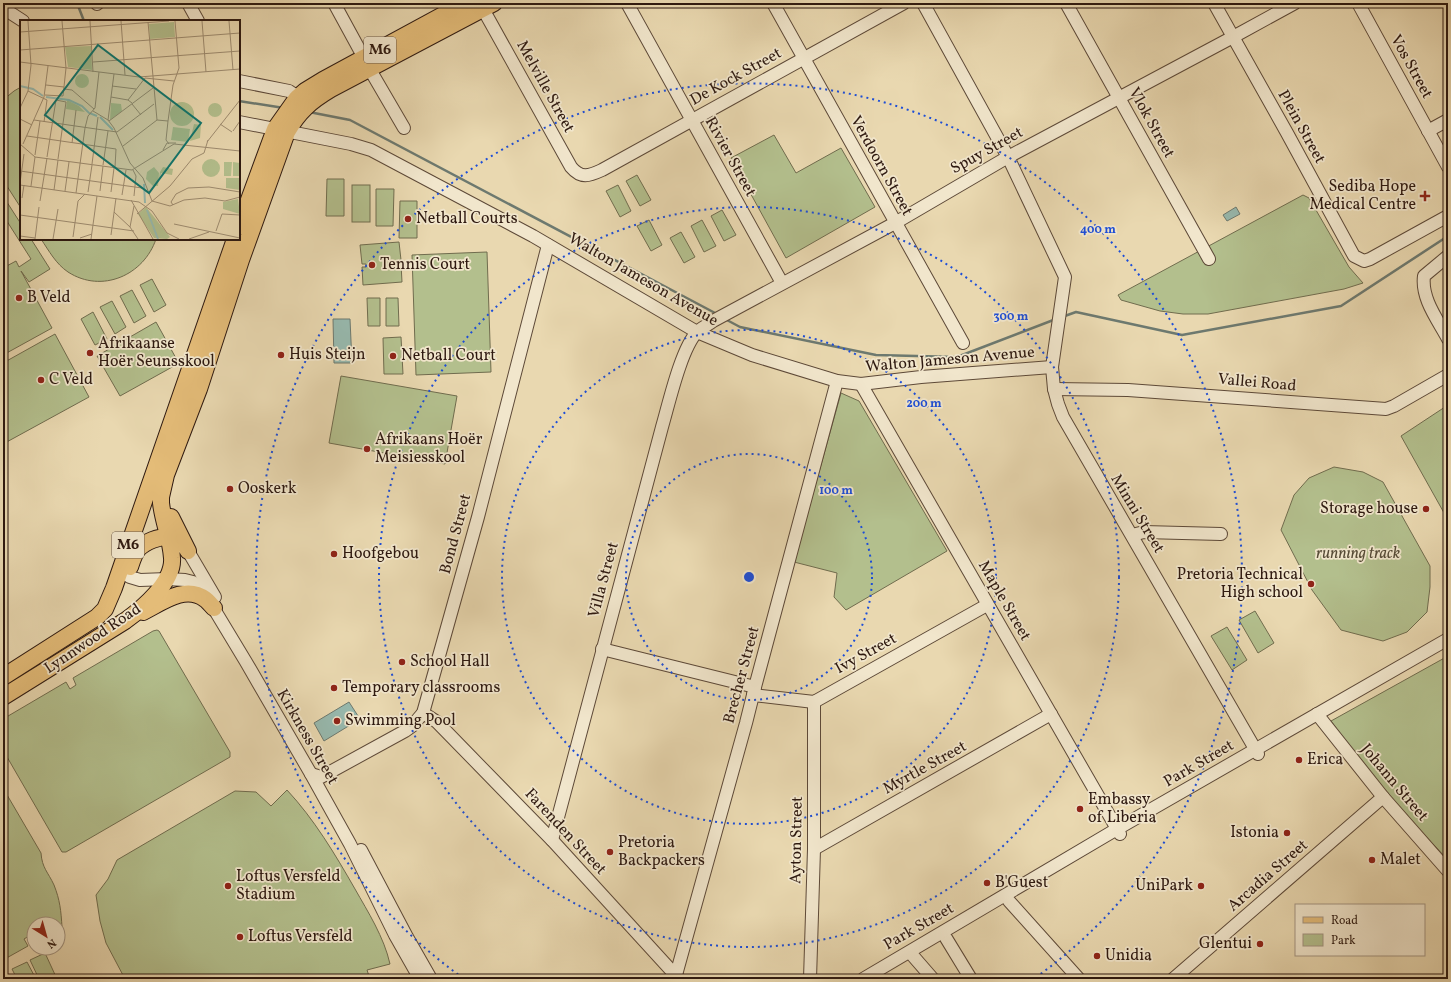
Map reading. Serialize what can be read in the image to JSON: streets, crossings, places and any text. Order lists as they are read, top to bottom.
{
  "streets": {
    "main road": ["M6", "Lynnwood Road"],
    "street": [
      "Vos Street",
      "De Kock Street",
      "Melville Street",
      "Vlok Street",
      "Plein Street",
      "Spuy Street",
      "Rivier Street",
      "Verdoorn Street",
      "Walton Jameson Avenue",
      "Vallei Road",
      "Minni Street",
      "Bond Street",
      "Villa Street",
      "Maple Street",
      "Ivy Street",
      "Brecher Street",
      "Kirkness Street",
      "Park Street",
      "Myrtle Street",
      "Johann Street",
      "Farenden Street",
      "Ayton Street",
      "Arcadia Street"
    ]
  },
  "crossings": [
    ["M6", "Melville Street"],
    ["M6", "Walton Jameson Avenue"],
    ["M6", "Lynnwood Road"],
    ["De Kock Street", "Melville Street"],
    ["De Kock Street", "Rivier Street"],
    ["De Kock Street", "Verdoorn Street"],
    ["Vlok Street", "Spuy Street"],
    ["Plein Street", "Spuy Street"],
    ["Spuy Street", "Rivier Street"],
    ["Spuy Street", "Verdoorn Street"],
    ["Spuy Street", "Walton Jameson Avenue"],
    ["Spuy Street", "Minni Street"],
    ["Spuy Street", "Villa Street"],
    ["Walton Jameson Avenue", "Minni Street"],
    ["Walton Jameson Avenue", "Bond Street"],
    ["Walton Jameson Avenue", "Villa Street"],
    ["Walton Jameson Avenue", "Maple Street"],
    ["Walton Jameson Avenue", "Brecher Street"],
    ["Vallei Road", "Minni Street"],
    ["Minni Street", "Park Street"],
    ["Bond Street", "Kirkness Street"],
    ["Bond Street", "Farenden Street"],
    ["Villa Street", "Farenden Street"],
    ["Maple Street", "Ivy Street"],
    ["Maple Street", "Park Street"],
    ["Maple Street", "Myrtle Street"],
    ["Lynnwood Road", "Kirkness Street"],
    ["Ivy Street", "Ayton Street"],
    ["Brecher Street", "Farenden Street"],
    ["Park Street", "Johann Street"],
    ["Myrtle Street", "Ayton Street"],
    ["Johann Street", "Arcadia Street"]
  ],
  "parks": ["running track"],
  "places": {
    "health": ["Sediba Hope Medical Centre"],
    "other": [
      "Netball Courts",
      "Tennis Court",
      "B Veld",
      "Afrikaanse Hoër Seunsskool",
      "Huis Steijn",
      "Netball Court",
      "C Veld",
      "Afrikaans Hoër Meisiesskool",
      "Ooskerk",
      "Storage house",
      "Hoofgebou",
      "Pretoria Technical High school",
      "School Hall",
      "Temporary classrooms",
      "Swimming Pool",
      "Erica",
      "Embassy of Liberia",
      "Istonia",
      "Pretoria Backpackers",
      "Malet",
      "B'Guest",
      "Loftus Versfeld Stadium",
      "UniPark",
      "Loftus Versfeld",
      "Glentui",
      "Unidia"
    ]
  },
  "legend": ["Road", "Park"],
  "north": "bottom right",
  "rings": [
    "400 m",
    "300 m",
    "200 m",
    "100 m"
  ]
}
